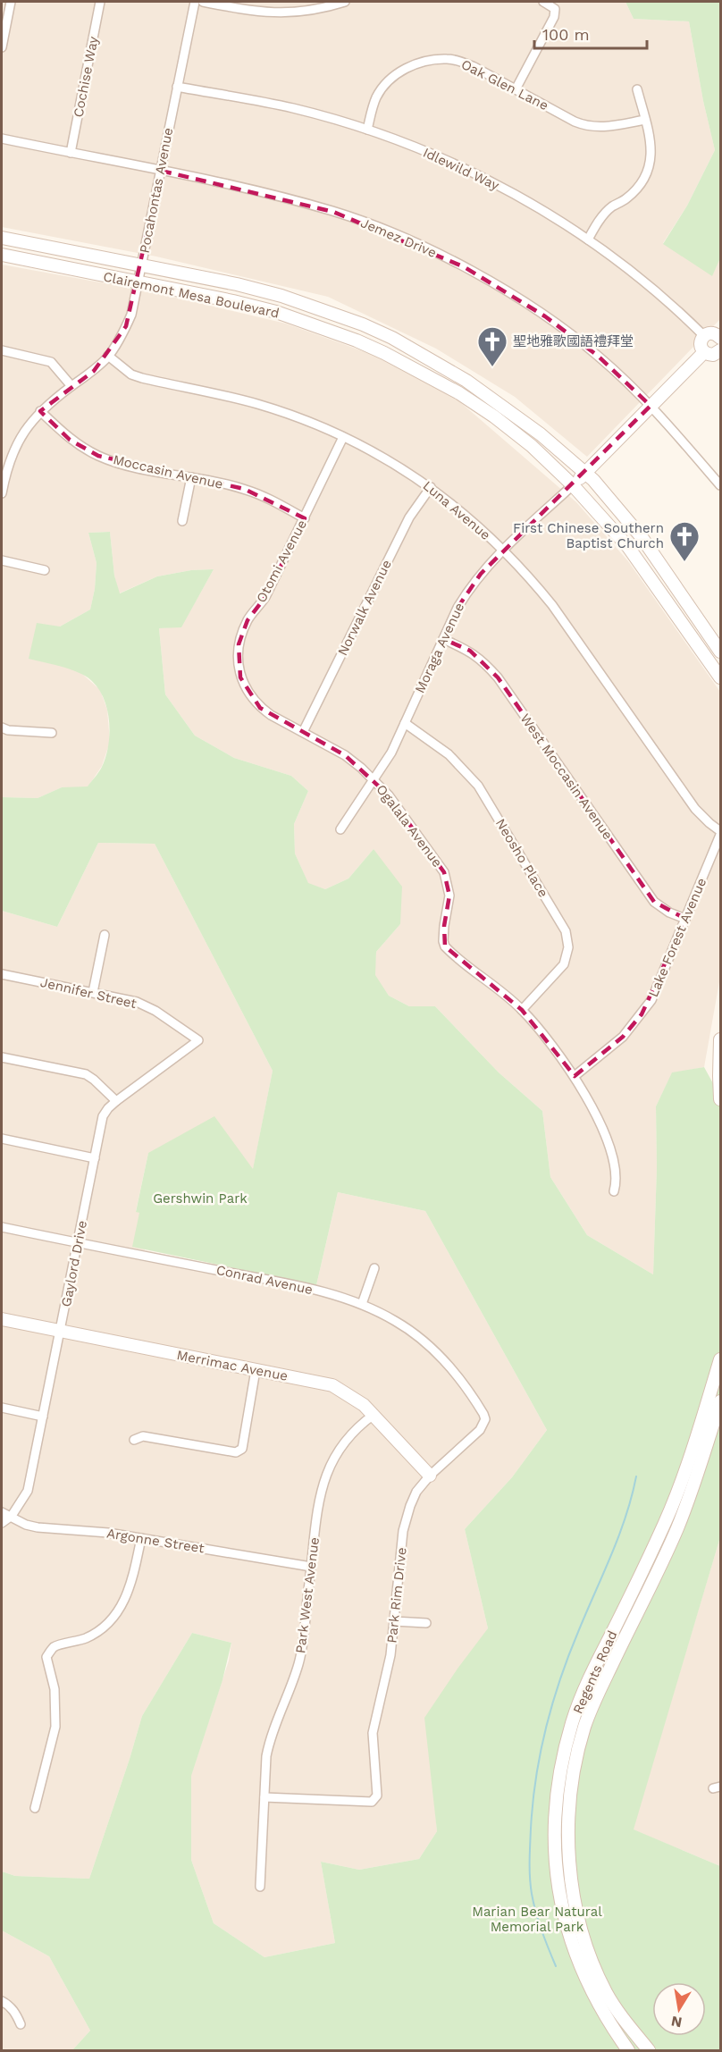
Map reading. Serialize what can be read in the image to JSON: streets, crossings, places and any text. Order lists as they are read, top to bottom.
{
  "streets": {
    "main road": [
      "Clairemont Mesa Boulevard",
      "Moraga Avenue",
      "Merrimac Avenue",
      "Regents Road"
    ],
    "street": [
      "Cochise Way",
      "Oak Glen Lane",
      "Idlewild Way",
      "Pocahontas Avenue",
      "Jemez Drive",
      "Moccasin Avenue",
      "Luna Avenue",
      "Otomi Avenue",
      "Norwalk Avenue",
      "West Moccasin Avenue",
      "Ogalala Avenue",
      "Neosho Place",
      "Lake Forest Avenue",
      "Jennifer Street",
      "Gaylord Drive",
      "Conrad Avenue",
      "Argonne Street",
      "Park West Avenue",
      "Park Rim Drive"
    ]
  },
  "crossings": [
    ["Cochise Way", "Jemez Drive"],
    ["Oak Glen Lane", "Idlewild Way"],
    ["Idlewild Way", "Pocahontas Avenue"],
    ["Pocahontas Avenue", "Jemez Drive"],
    ["Pocahontas Avenue", "Clairemont Mesa Boulevard"],
    ["Pocahontas Avenue", "Moccasin Avenue"],
    ["Pocahontas Avenue", "Luna Avenue"],
    ["Jemez Drive", "Moraga Avenue"],
    ["Clairemont Mesa Boulevard", "Moraga Avenue"],
    ["Moccasin Avenue", "Otomi Avenue"],
    ["Luna Avenue", "Otomi Avenue"],
    ["Luna Avenue", "Norwalk Avenue"],
    ["Luna Avenue", "Moraga Avenue"],
    ["Luna Avenue", "Lake Forest Avenue"],
    ["Otomi Avenue", "Ogalala Avenue"],
    ["Norwalk Avenue", "Ogalala Avenue"],
    ["Moraga Avenue", "West Moccasin Avenue"],
    ["Moraga Avenue", "Ogalala Avenue"],
    ["Moraga Avenue", "Neosho Place"],
    ["West Moccasin Avenue", "Lake Forest Avenue"],
    ["Ogalala Avenue", "Neosho Place"],
    ["Ogalala Avenue", "Lake Forest Avenue"],
    ["Jennifer Street", "Gaylord Drive"],
    ["Gaylord Drive", "Conrad Avenue"],
    ["Gaylord Drive", "Merrimac Avenue"],
    ["Gaylord Drive", "Argonne Street"],
    ["Conrad Avenue", "Park Rim Drive"],
    ["Merrimac Avenue", "Park West Avenue"],
    ["Merrimac Avenue", "Park Rim Drive"],
    ["Argonne Street", "Park West Avenue"],
    ["Park West Avenue", "Park Rim Drive"]
  ],
  "parks": ["Gershwin Park", "Marian Bear Natural Memorial Park"],
  "places": {
    "church": ["聖地雅歌國語禮拜堂", "First Chinese Southern Baptist Church"]
  },
  "scale_bar": "100 m",
  "north": "bottom"
}
